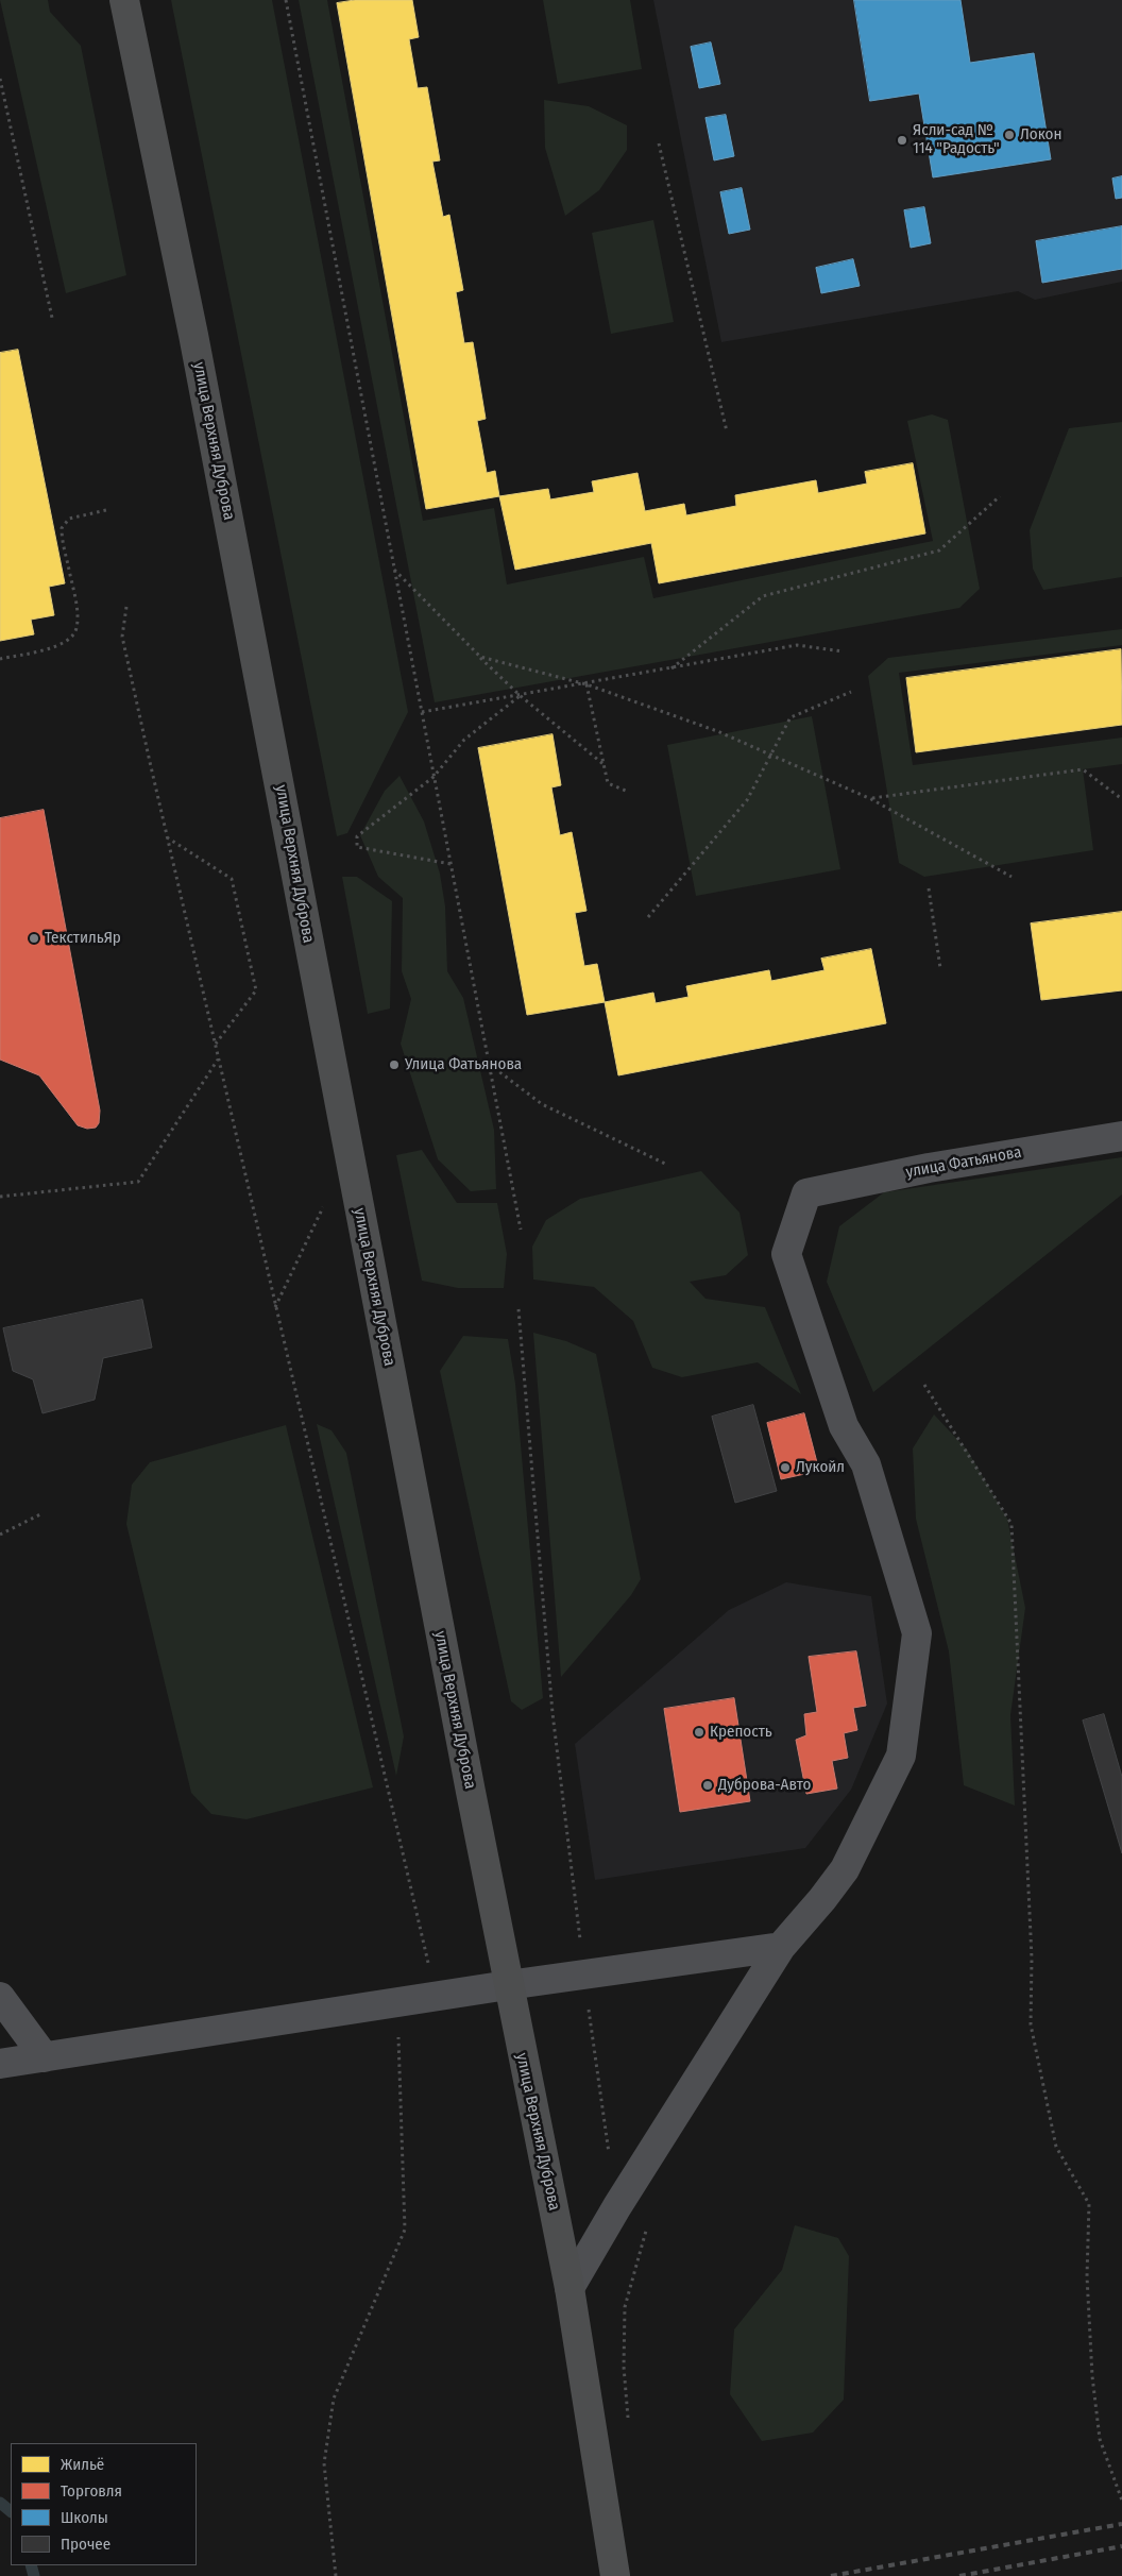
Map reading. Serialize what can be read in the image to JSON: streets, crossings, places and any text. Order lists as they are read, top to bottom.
{
  "streets": {
    "main road": ["улица Верхняя Дуброва"],
    "street": ["улица Фатьянова"]
  },
  "places": [
    "Локон",
    "Ясли-сад № 114 \"Радость\"",
    "ТекстильЯр",
    "Улица Фатьянова",
    "Лукойл",
    "Крепость",
    "Дуброва-Авто"
  ],
  "legend": [
    "Жильё",
    "Торговля",
    "Школы",
    "Прочее"
  ]
}
